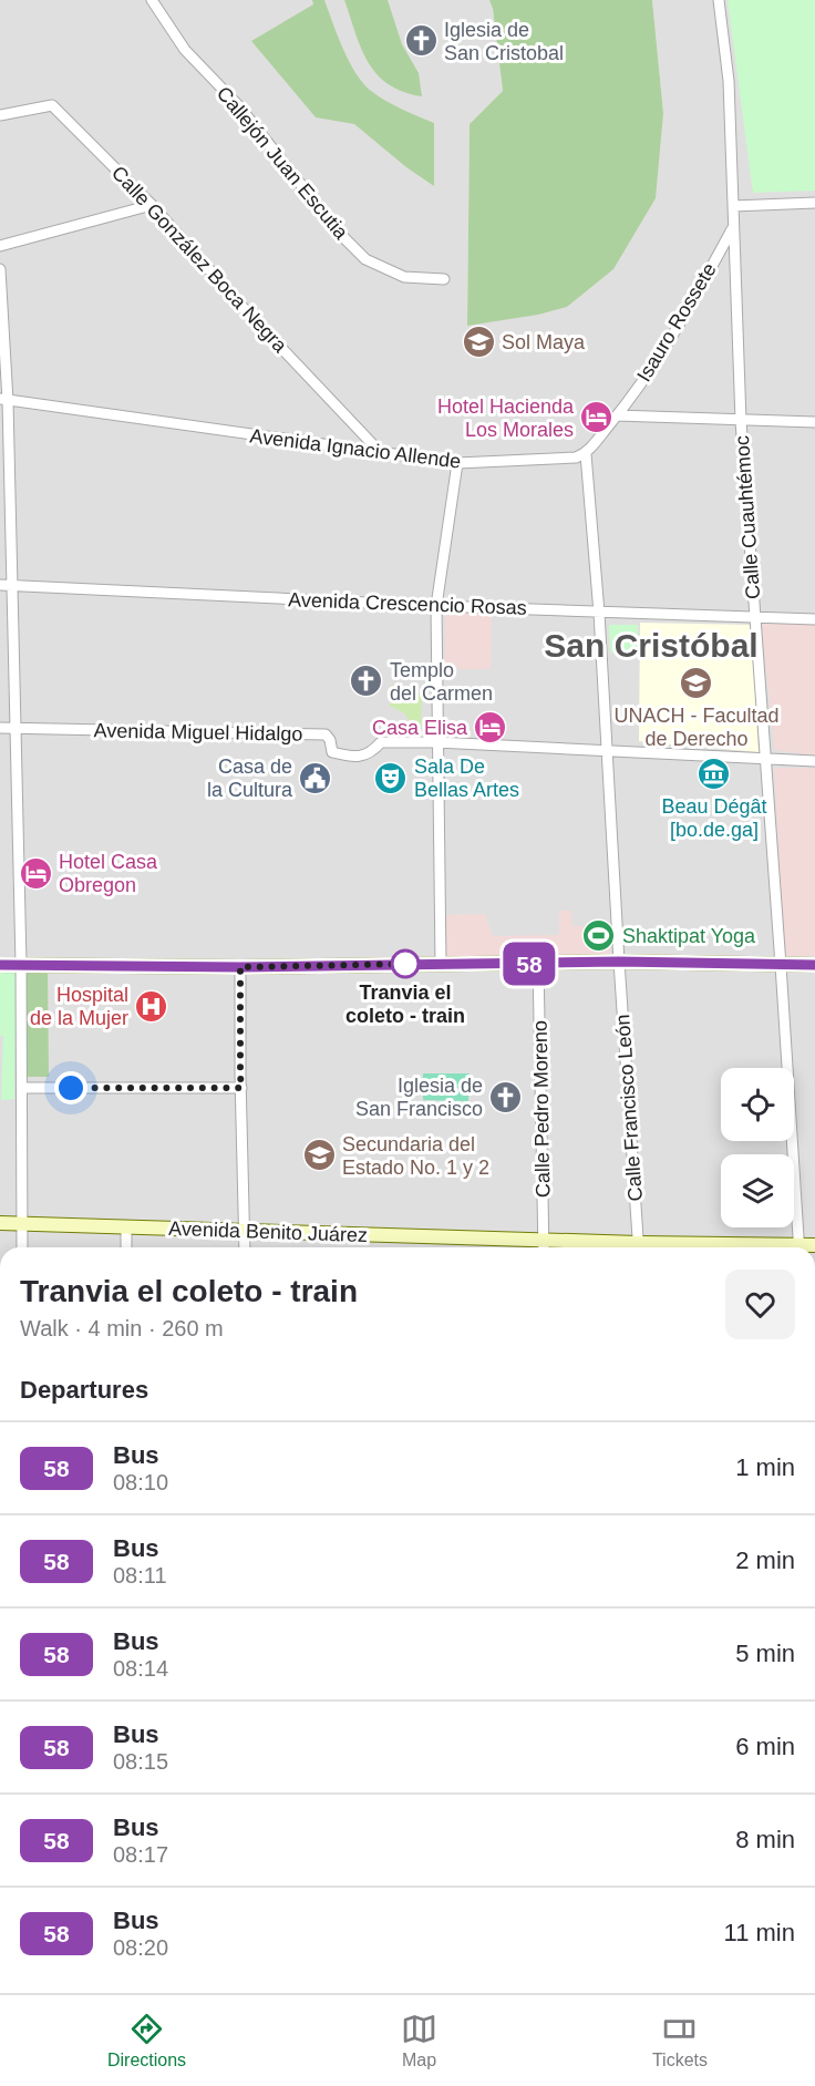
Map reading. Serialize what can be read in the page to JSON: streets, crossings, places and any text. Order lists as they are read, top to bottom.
{
  "streets": {
    "street": [
      "Callejón Juan Escutia",
      "Calle González Boca Negra",
      "Isauro Rossete",
      "Avenida Ignacio Allende",
      "Calle Cuauhtémoc",
      "Avenida Crescencio Rosas",
      "Avenida Miguel Hidalgo",
      "Calle Francisco León",
      "Calle Pedro Moreno",
      "Avenida Benito Juárez"
    ]
  },
  "crossings": [
    ["Calle González Boca Negra", "Avenida Ignacio Allende"],
    ["Isauro Rossete", "Calle Cuauhtémoc"],
    ["Avenida Ignacio Allende", "Calle Francisco León"],
    ["Calle Cuauhtémoc", "Avenida Crescencio Rosas"],
    ["Calle Cuauhtémoc", "Avenida Miguel Hidalgo"],
    ["Avenida Crescencio Rosas", "Calle Francisco León"],
    ["Avenida Miguel Hidalgo", "Calle Francisco León"],
    ["Calle Pedro Moreno", "Avenida Benito Juárez"]
  ],
  "districts": ["San Cristóbal"],
  "places": {
    "church": ["Iglesia de San Cristobal", "Templo del Carmen", "Iglesia de San Francisco"],
    "school or university": ["Sol Maya", "UNACH - Facultad de Derecho", "Secundaria del Estado No. 1 y 2"],
    "hotel": ["Hotel Hacienda Los Morales", "Casa Elisa", "Hotel Casa Obregon"],
    "museum": ["Beau Dégât [bo.de.ga]"],
    "public building": ["Casa de la Cultura"],
    "theatre": ["Sala De Bellas Artes"],
    "sports": ["Shaktipat Yoga"],
    "other": ["Tranvia el coleto - train"],
    "hospital": ["Hospital de la Mujer"]
  },
  "lines": ["bus line 58"],
  "page": {
    "on_map": "58",
    "heading": [
      ["Tranvia el coleto - train", "Walk · 4 min · 260 m"],
      "Departures"
    ],
    "list": [
      {
        "mark": "58",
        "name": "Bus",
        "note": "08:10",
        "value": "1 min"
      },
      {
        "mark": "58",
        "name": "Bus",
        "note": "08:11",
        "value": "2 min"
      },
      {
        "mark": "58",
        "name": "Bus",
        "note": "08:14",
        "value": "5 min"
      },
      {
        "mark": "58",
        "name": "Bus",
        "note": "08:15",
        "value": "6 min"
      },
      {
        "mark": "58",
        "name": "Bus",
        "note": "08:17",
        "value": "8 min"
      },
      {
        "mark": "58",
        "name": "Bus",
        "note": "08:20",
        "value": "11 min"
      }
    ],
    "tabs": ["Directions", "Map", "Tickets"]
  }
}
